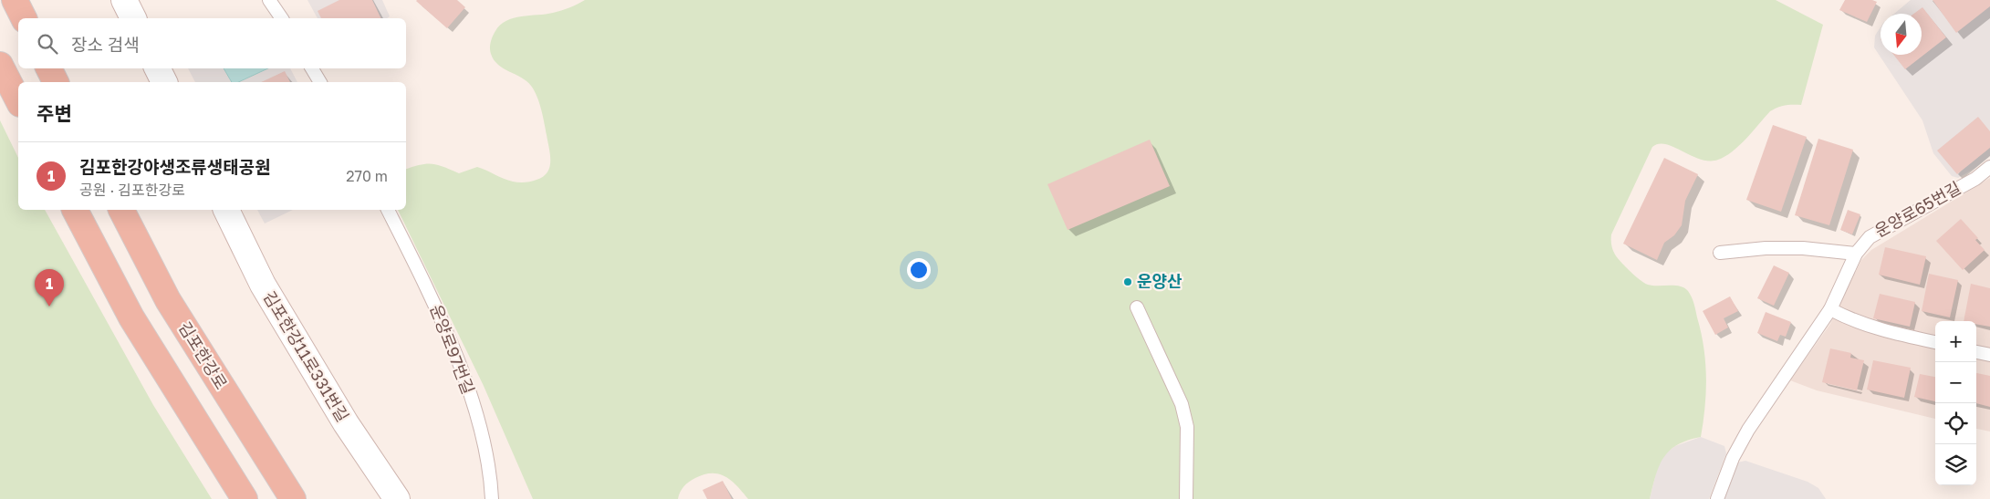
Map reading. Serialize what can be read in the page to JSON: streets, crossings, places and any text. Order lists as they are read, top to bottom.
{
  "streets": {
    "highway": ["김포한강로"],
    "main road": ["김포한강11로331번길"],
    "lane": ["운양로65번길", "운양로97번길"]
  },
  "places": ["운양산"],
  "north": "bottom",
  "page": {
    "search": "장소 검색",
    "heading": "주변",
    "list": [
      {
        "mark": "1",
        "name": "김포한강야생조류생태공원",
        "note": "공원 · 김포한강로",
        "value": "270 m"
      }
    ],
    "pins": "1",
    "map_buttons": ["+", "−"]
  }
}
